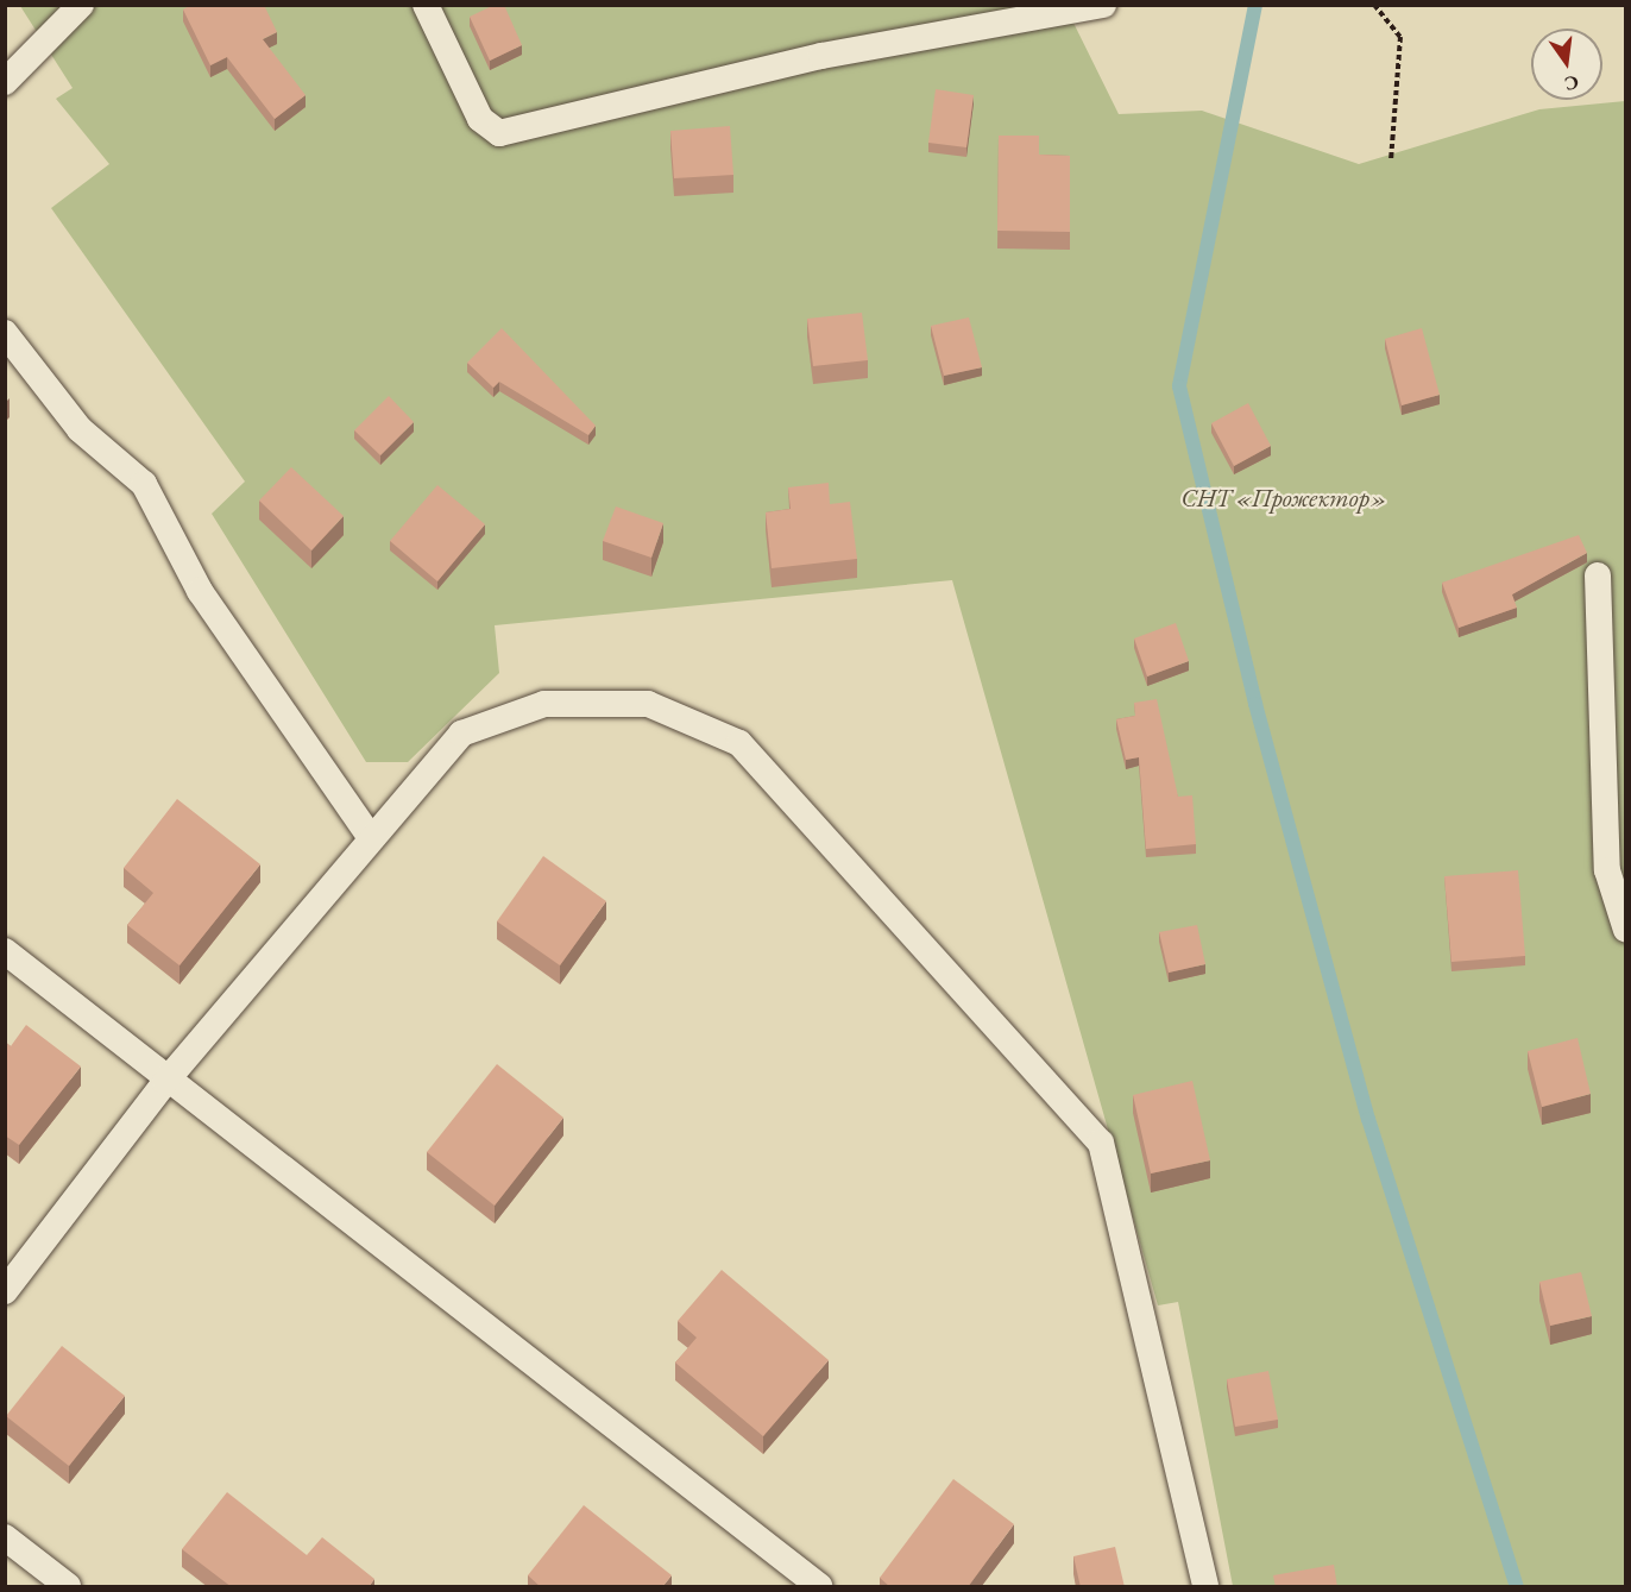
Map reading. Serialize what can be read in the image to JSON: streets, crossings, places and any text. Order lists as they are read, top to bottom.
{
  "parks": ["СНТ «Прожектор»"],
  "north": "bottom"
}
